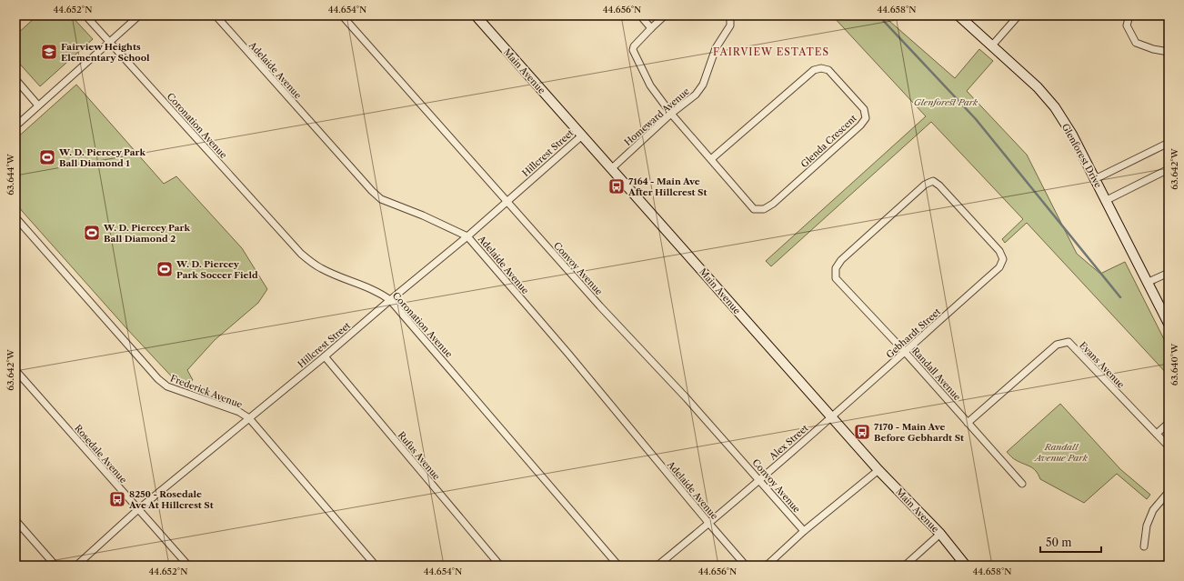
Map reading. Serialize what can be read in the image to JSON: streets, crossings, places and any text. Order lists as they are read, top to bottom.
{
  "streets": {
    "street": [
      "Adelaide Avenue",
      "Main Avenue",
      "Homeward Avenue",
      "Coronation Avenue",
      "Glenda Crescent",
      "Hillcrest Street",
      "Glenforest Drive",
      "Convoy Avenue",
      "Gebhardt Street",
      "Evans Avenue",
      "Randall Avenue",
      "Frederick Avenue",
      "Alex Street",
      "Rosedale Avenue",
      "Rufus Avenue"
    ]
  },
  "crossings": [
    ["Adelaide Avenue", "Hillcrest Street"],
    ["Adelaide Avenue", "Alex Street"],
    ["Main Avenue", "Homeward Avenue"],
    ["Main Avenue", "Hillcrest Street"],
    ["Main Avenue", "Gebhardt Street"],
    ["Main Avenue", "Alex Street"],
    ["Homeward Avenue", "Glenda Crescent"],
    ["Coronation Avenue", "Hillcrest Street"],
    ["Hillcrest Street", "Convoy Avenue"],
    ["Hillcrest Street", "Frederick Avenue"],
    ["Hillcrest Street", "Rosedale Avenue"],
    ["Hillcrest Street", "Rufus Avenue"],
    ["Convoy Avenue", "Alex Street"],
    ["Gebhardt Street", "Randall Avenue"],
    ["Gebhardt Street", "Alex Street"],
    ["Evans Avenue", "Randall Avenue"]
  ],
  "districts": ["FAIRVIEW ESTATES"],
  "parks": ["Glenforest Park", "Randall Avenue Park"],
  "places": {
    "school or university": ["Fairview Heights Elementary School"],
    "sports": ["W. D. Piercey Park Ball Diamond 1", "W. D. Piercey Park Ball Diamond 2", "W. D. Piercey Park Soccer Field"],
    "bus stop": ["7164 - Main Ave After Hillcrest St", "7170 - Main Ave Before Gebhardt St", "8250 - Rosedale Ave At Hillcrest St"]
  },
  "scale_bar": "50 m",
  "coordinates": [
    "44.652°N",
    "44.654°N",
    "44.656°N",
    "44.658°N",
    "63.642°W",
    "63.644°W",
    "63.640°W"
  ]
}
